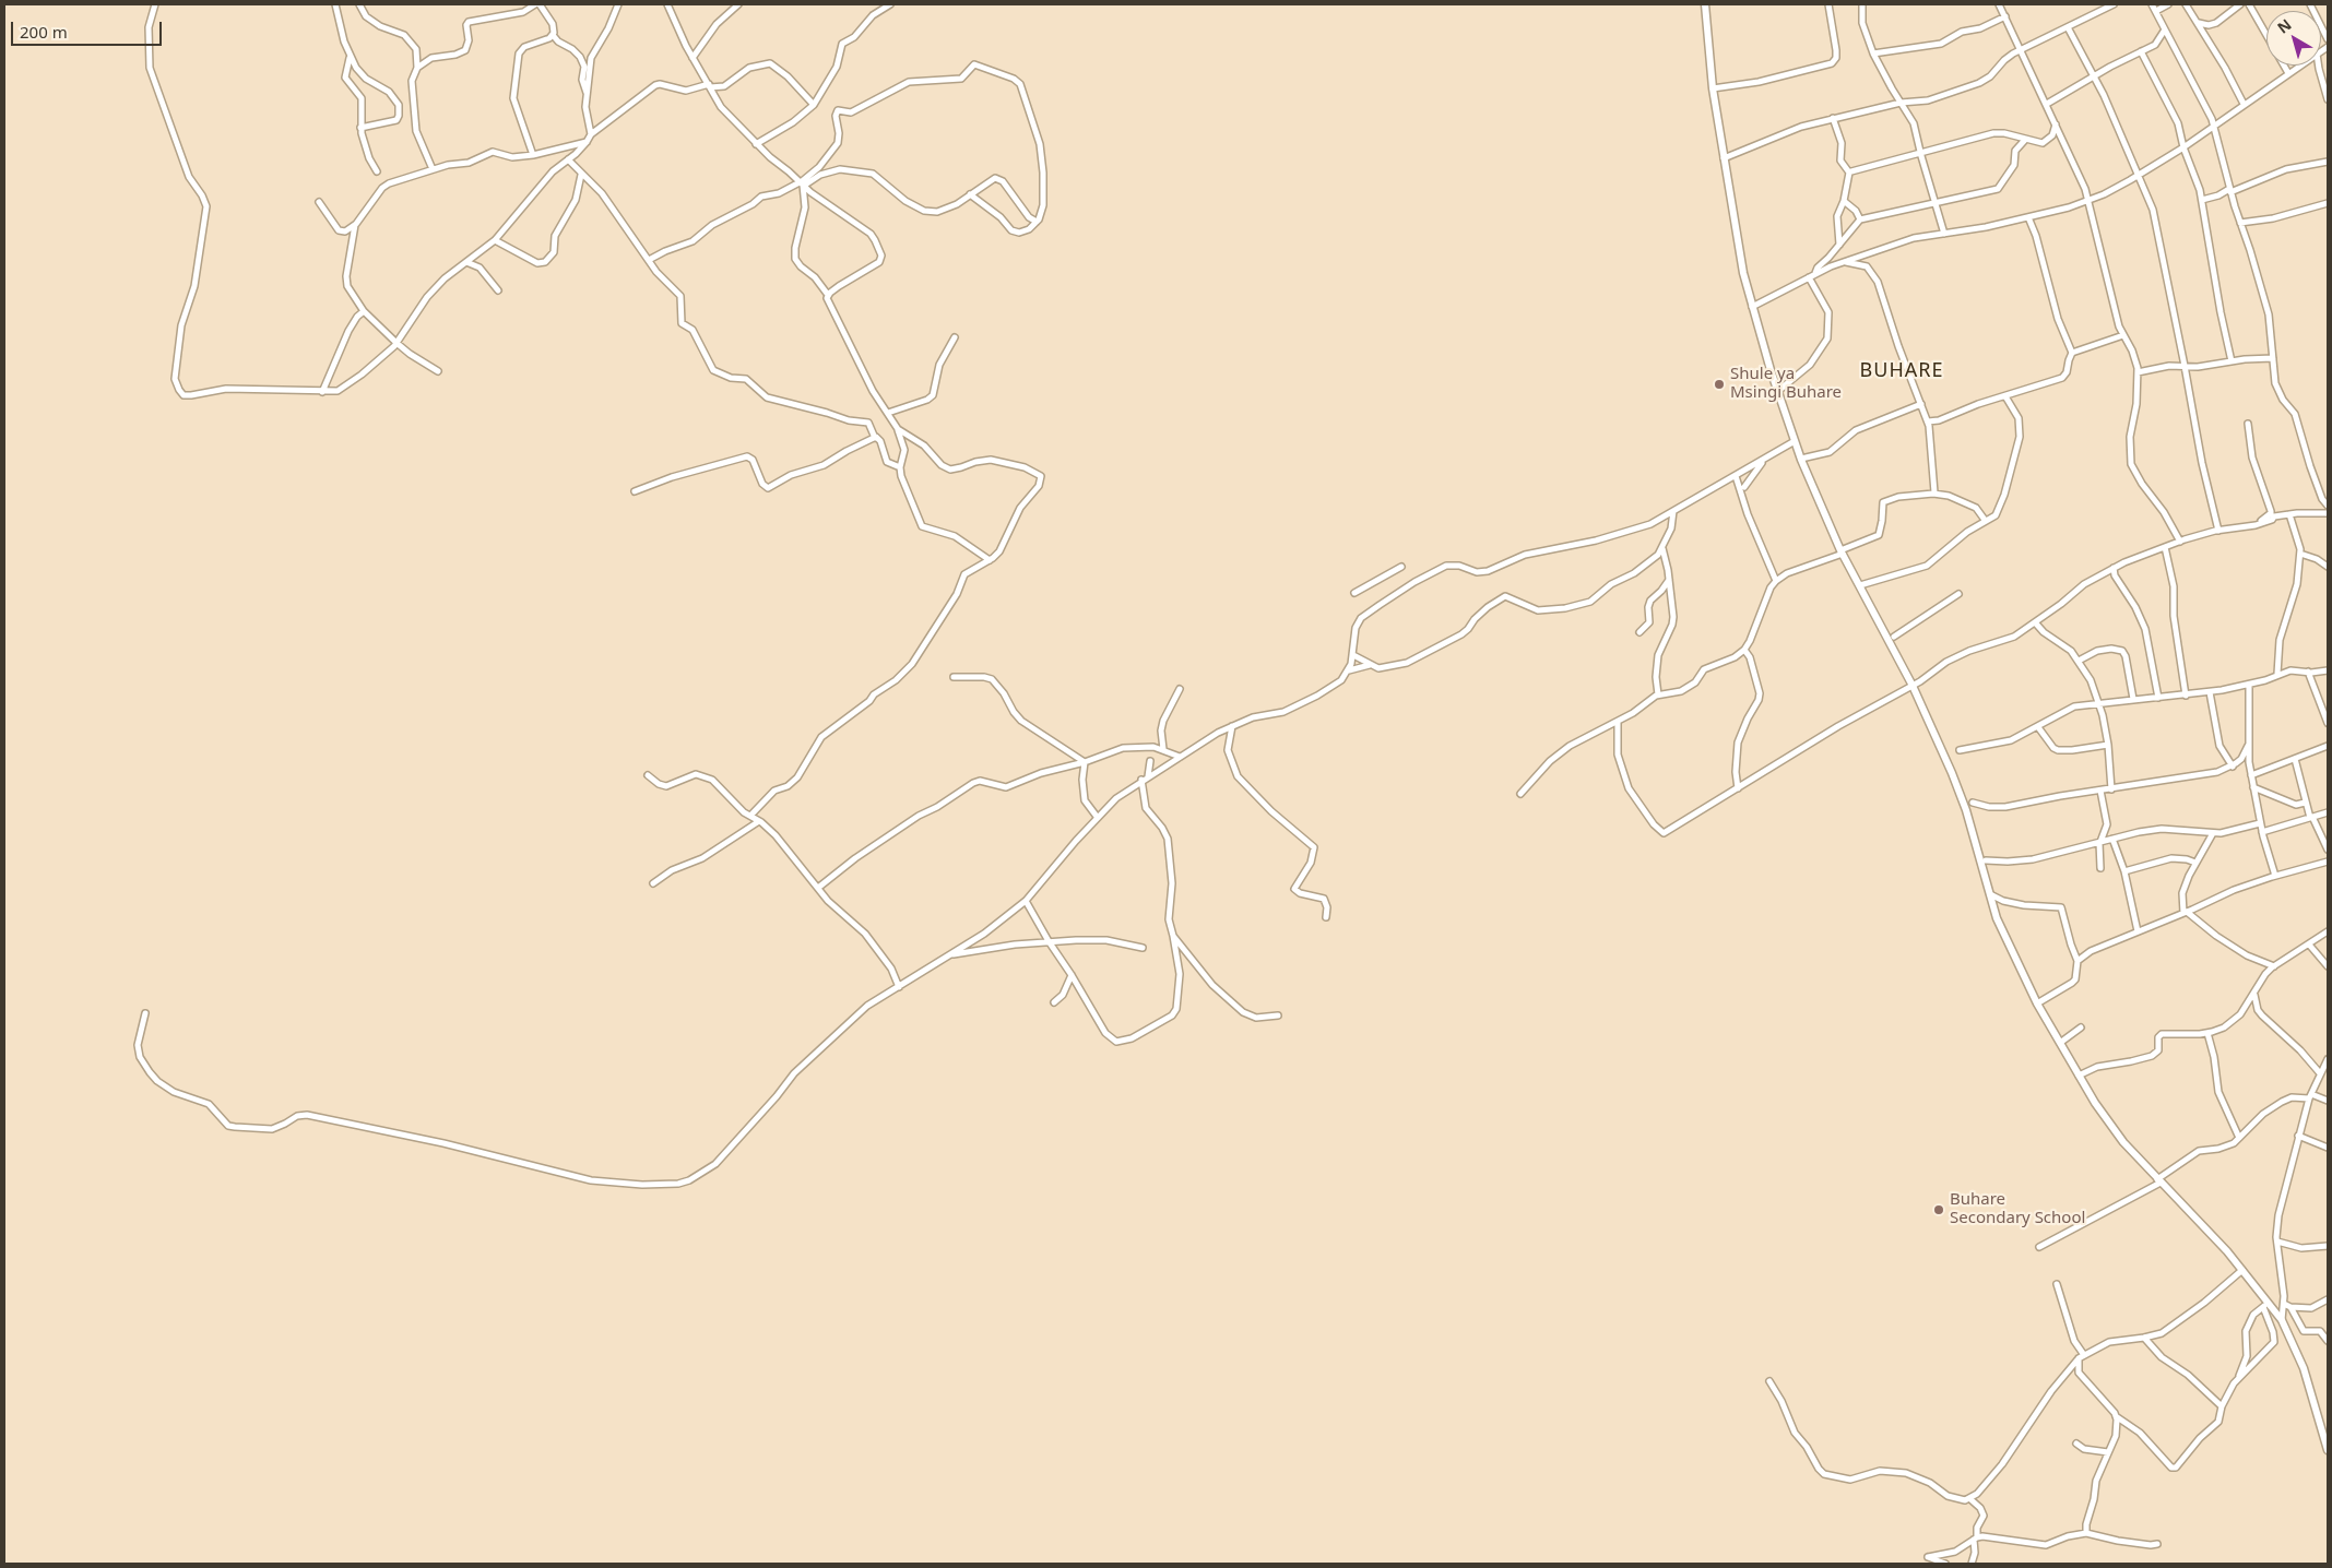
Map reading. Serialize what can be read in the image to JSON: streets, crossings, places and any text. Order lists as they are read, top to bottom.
{
  "districts": ["BUHARE"],
  "places": ["Shule ya Msingi Buhare", "Buhare Secondary School"],
  "scale_bar": "200 m",
  "north": "top left"
}
